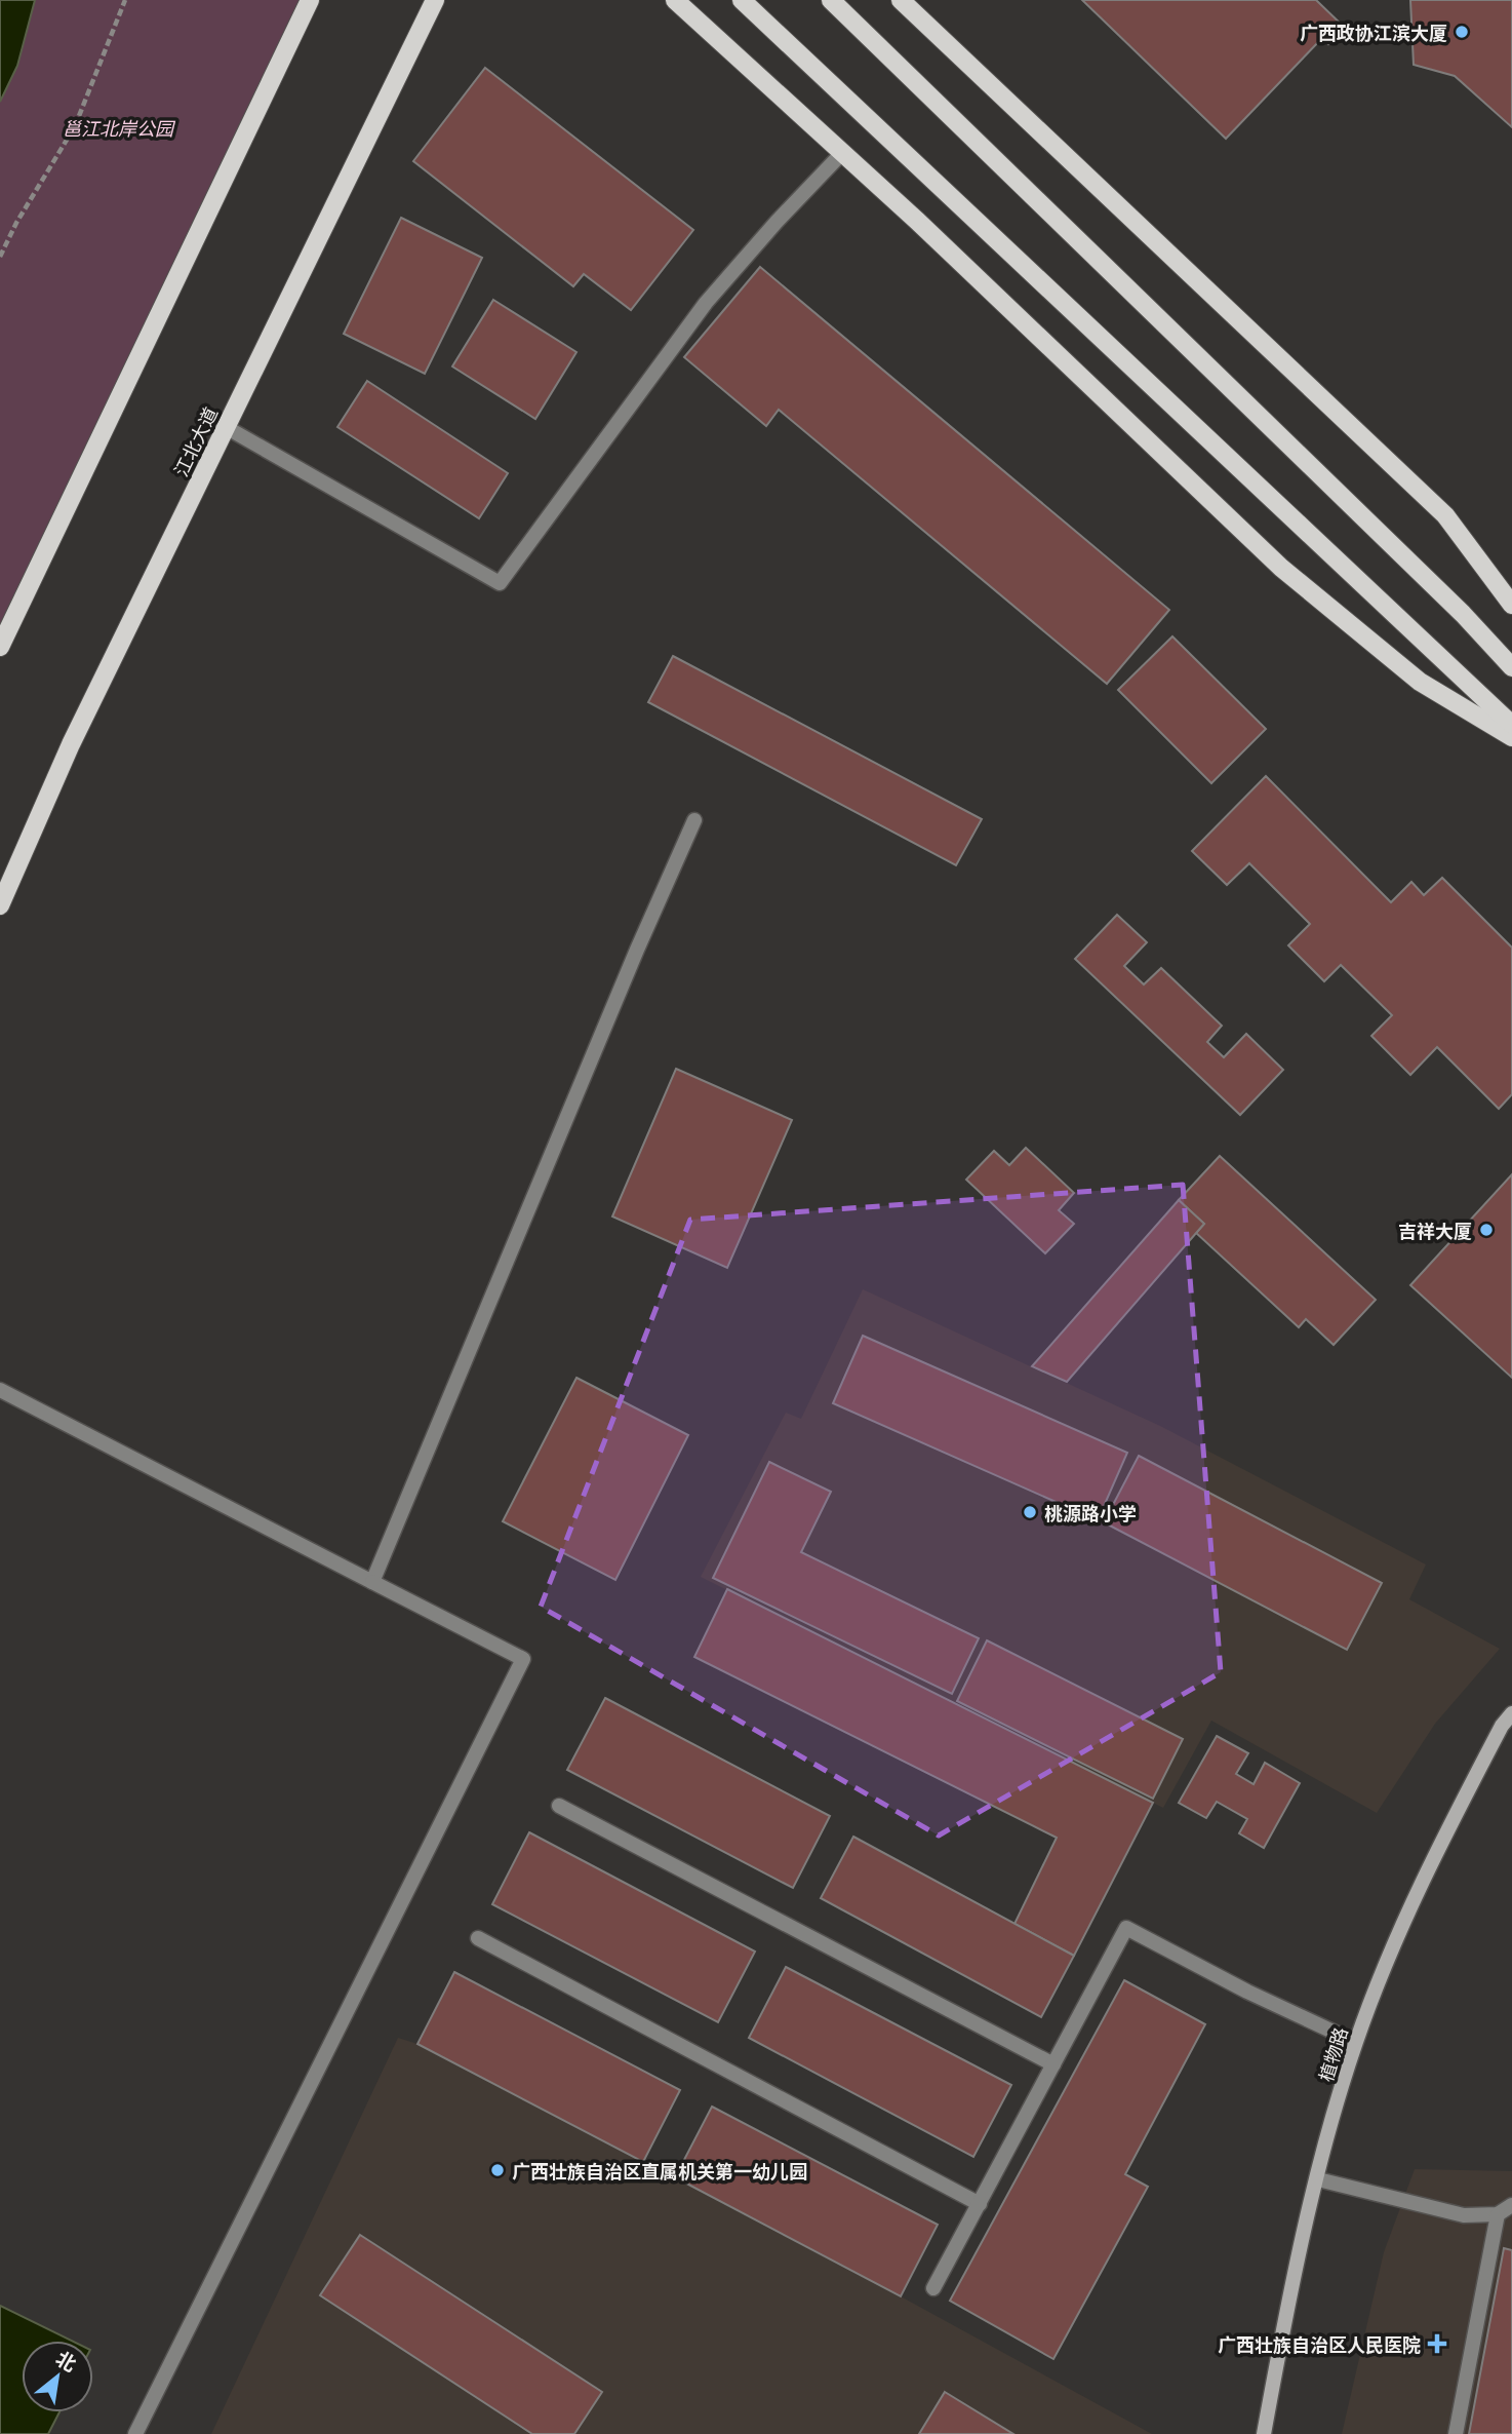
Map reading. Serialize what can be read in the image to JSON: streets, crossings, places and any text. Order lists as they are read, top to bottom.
{
  "streets": {
    "main road": ["江北大道", "植物路"]
  },
  "parks": ["邕江北岸公园"],
  "places": {
    "other": [
      "广西政协江滨大厦",
      "吉祥大厦",
      "桃源路小学",
      "广西壮族自治区直属机关第一幼儿园"
    ],
    "health": ["广西壮族自治区人民医院"]
  },
  "north": "top right"
}
